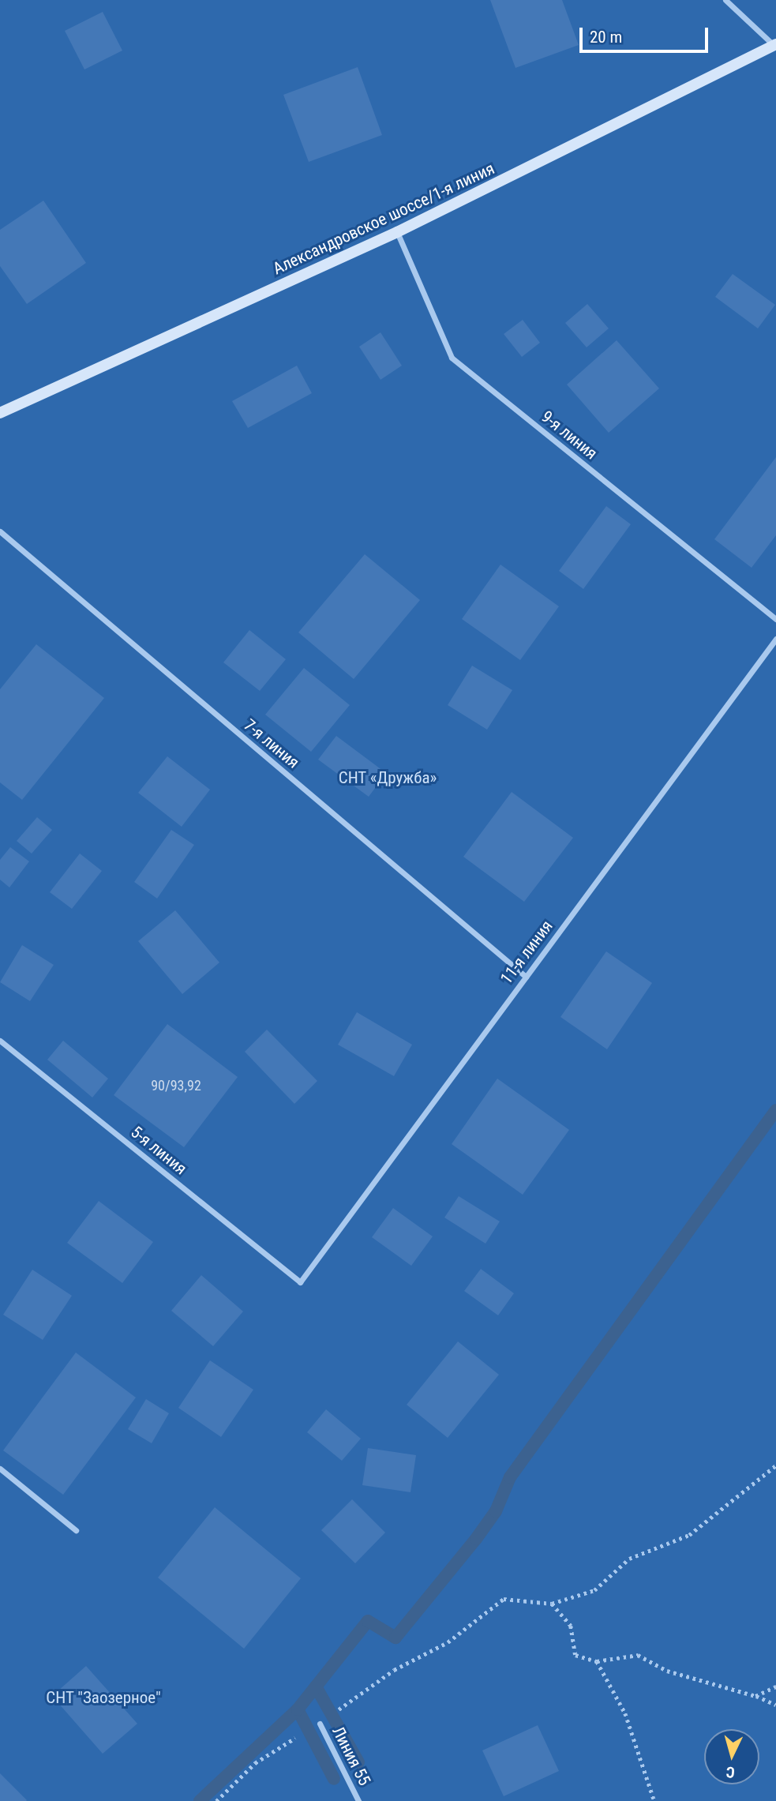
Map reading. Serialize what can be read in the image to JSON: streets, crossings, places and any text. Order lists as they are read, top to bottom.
{
  "streets": {
    "street": [
      "Александровское шоссе/1-я линия",
      "9-я линия",
      "7-я линия",
      "11-я линия",
      "5-я линия",
      "Линия 55"
    ]
  },
  "crossings": [
    ["Александровское шоссе/1-я линия", "9-я линия"],
    ["7-я линия", "11-я линия"],
    ["11-я линия", "5-я линия"]
  ],
  "parks": ["СНТ «Дружба»", "СНТ \"Заозерное\""],
  "house_numbers": ["90/93,92"],
  "scale_bar": "20 m",
  "north": "bottom"
}
